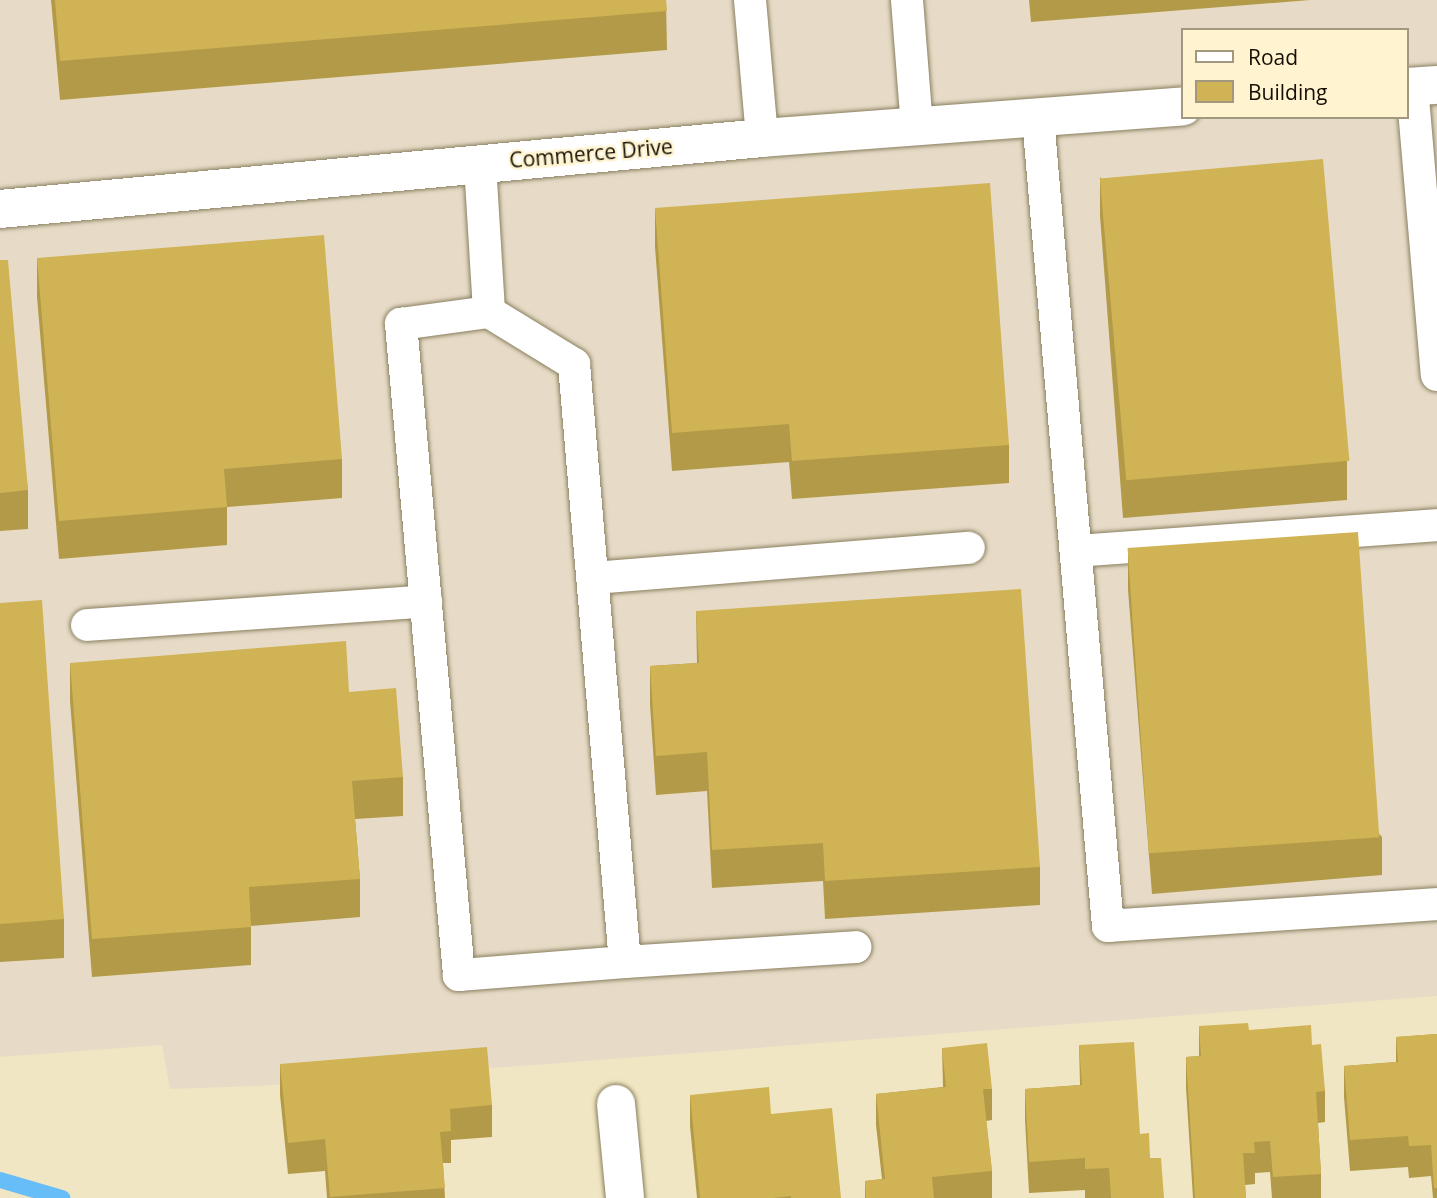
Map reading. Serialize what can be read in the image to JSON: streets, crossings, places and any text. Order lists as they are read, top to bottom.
{
  "streets": {
    "street": ["Commerce Drive"]
  },
  "legend": ["Road", "Building"]
}
